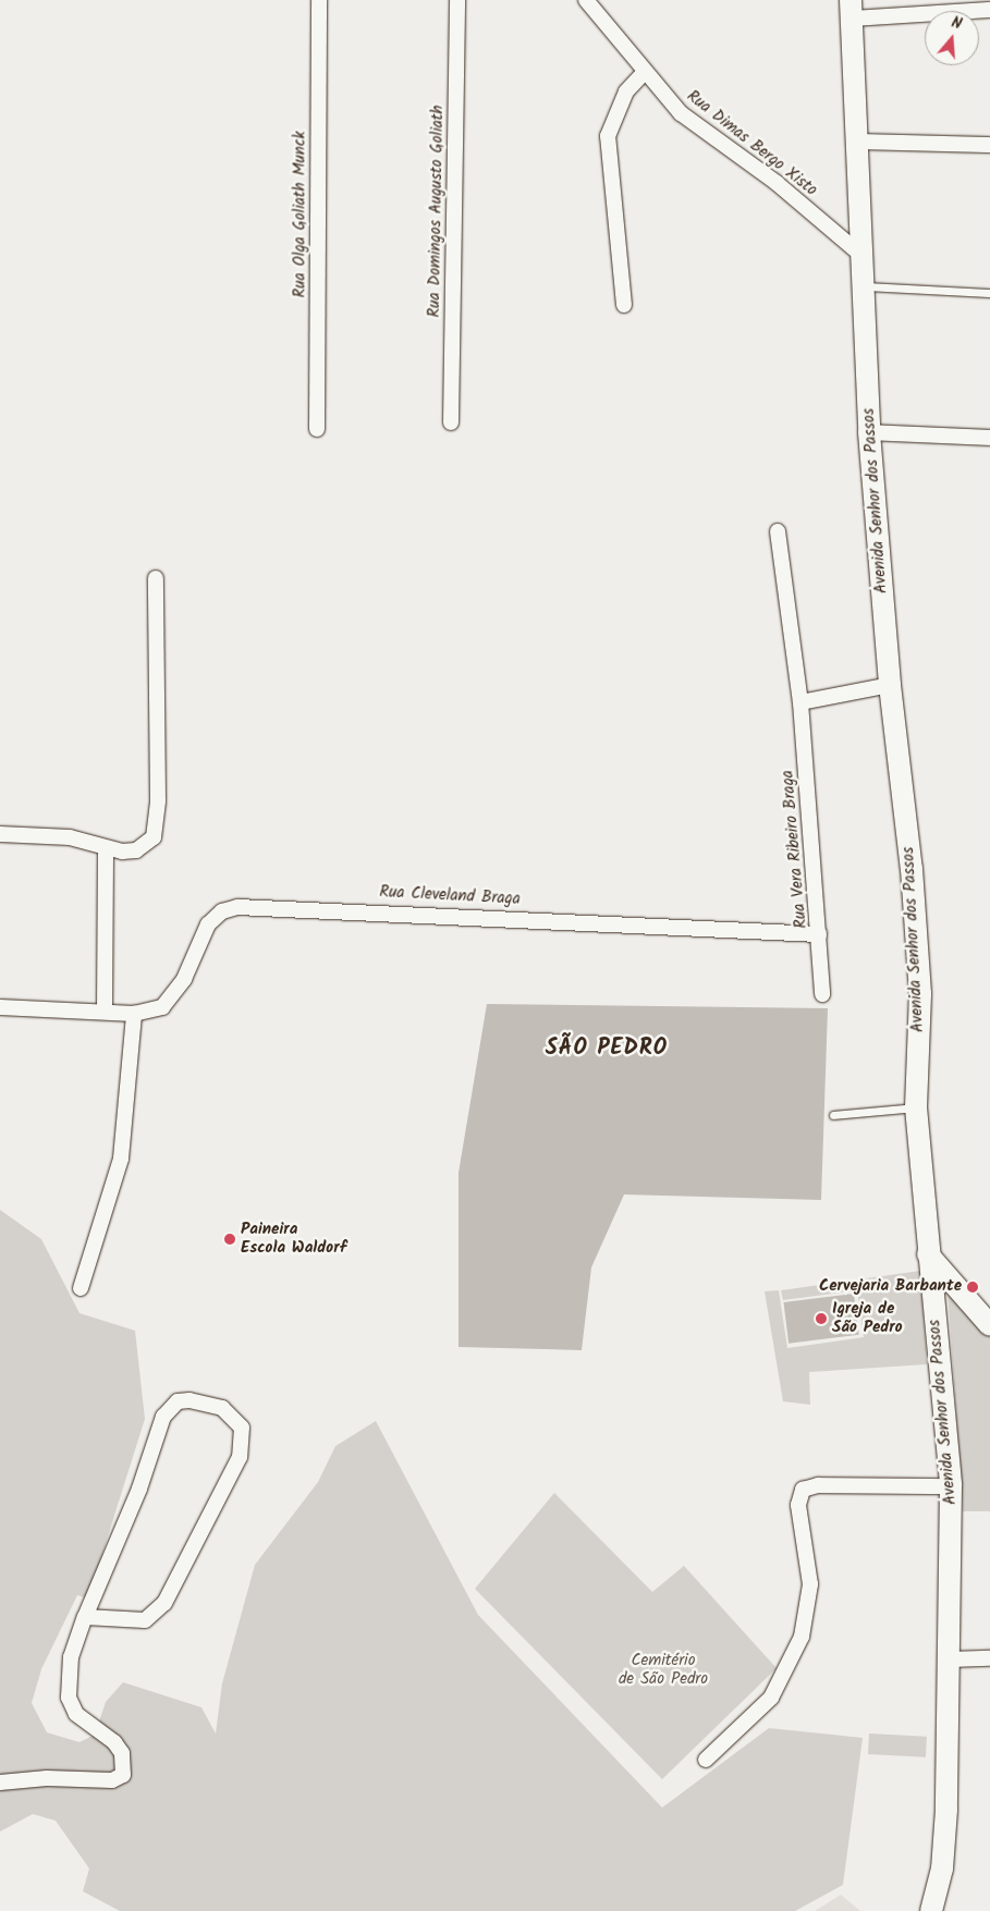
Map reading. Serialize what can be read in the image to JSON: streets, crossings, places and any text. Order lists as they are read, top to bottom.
{
  "streets": {
    "street": [
      "Rua Dimas Bergo Xisto",
      "Rua Domingos Augusto Goliath",
      "Rua Olga Goliath Munck",
      "Avenida Senhor dos Passos",
      "Rua Vera Ribeiro Braga",
      "Rua Cleveland Braga"
    ]
  },
  "crossings": [
    ["Rua Dimas Bergo Xisto", "Avenida Senhor dos Passos"],
    ["Rua Vera Ribeiro Braga", "Rua Cleveland Braga"]
  ],
  "districts": ["SÃO PEDRO"],
  "parks": ["Cemitério de São Pedro"],
  "places": ["Paineira Escola Waldorf", "Cervejaria Barbante", "Igreja de São Pedro"],
  "north": "top"
}
